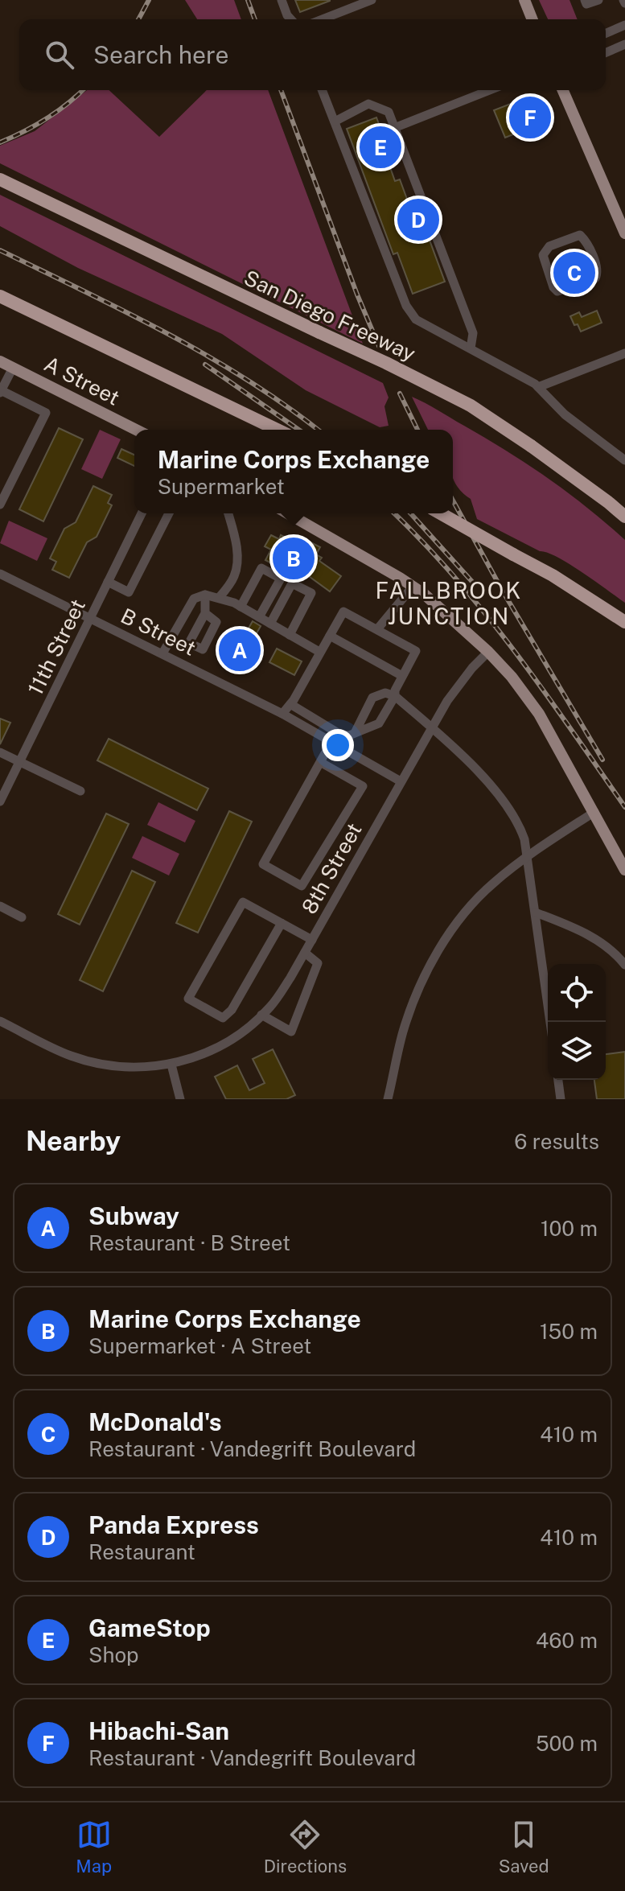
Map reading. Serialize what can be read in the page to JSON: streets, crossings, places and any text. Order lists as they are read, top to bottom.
{
  "streets": {
    "highway": ["San Diego Freeway"],
    "main road": ["A Street"],
    "street": ["B Street", "11th Street", "8th Street"]
  },
  "crossings": [
    ["B Street", "11th Street"],
    ["B Street", "8th Street"]
  ],
  "districts": ["FALLBROOK JUNCTION"],
  "page": {
    "search": "Search here",
    "pins": [
      "F",
      "E",
      "D",
      "C",
      "B",
      "A"
    ],
    "popup": ["Marine Corps Exchange", "Supermarket"],
    "heading": ["Nearby", "6 results"],
    "list": [
      {
        "mark": "A",
        "name": "Subway",
        "note": "Restaurant · B Street",
        "value": "100 m"
      },
      {
        "mark": "B",
        "name": "Marine Corps Exchange",
        "note": "Supermarket · A Street",
        "value": "150 m"
      },
      {
        "mark": "C",
        "name": "McDonald's",
        "note": "Restaurant · Vandegrift Boulevard",
        "value": "410 m"
      },
      {
        "mark": "D",
        "name": "Panda Express",
        "note": "Restaurant",
        "value": "410 m"
      },
      {
        "mark": "E",
        "name": "GameStop",
        "note": "Shop",
        "value": "460 m"
      },
      {
        "mark": "F",
        "name": "Hibachi-San",
        "note": "Restaurant · Vandegrift Boulevard",
        "value": "500 m"
      }
    ],
    "nav": ["Map", "Directions", "Saved"]
  }
}
